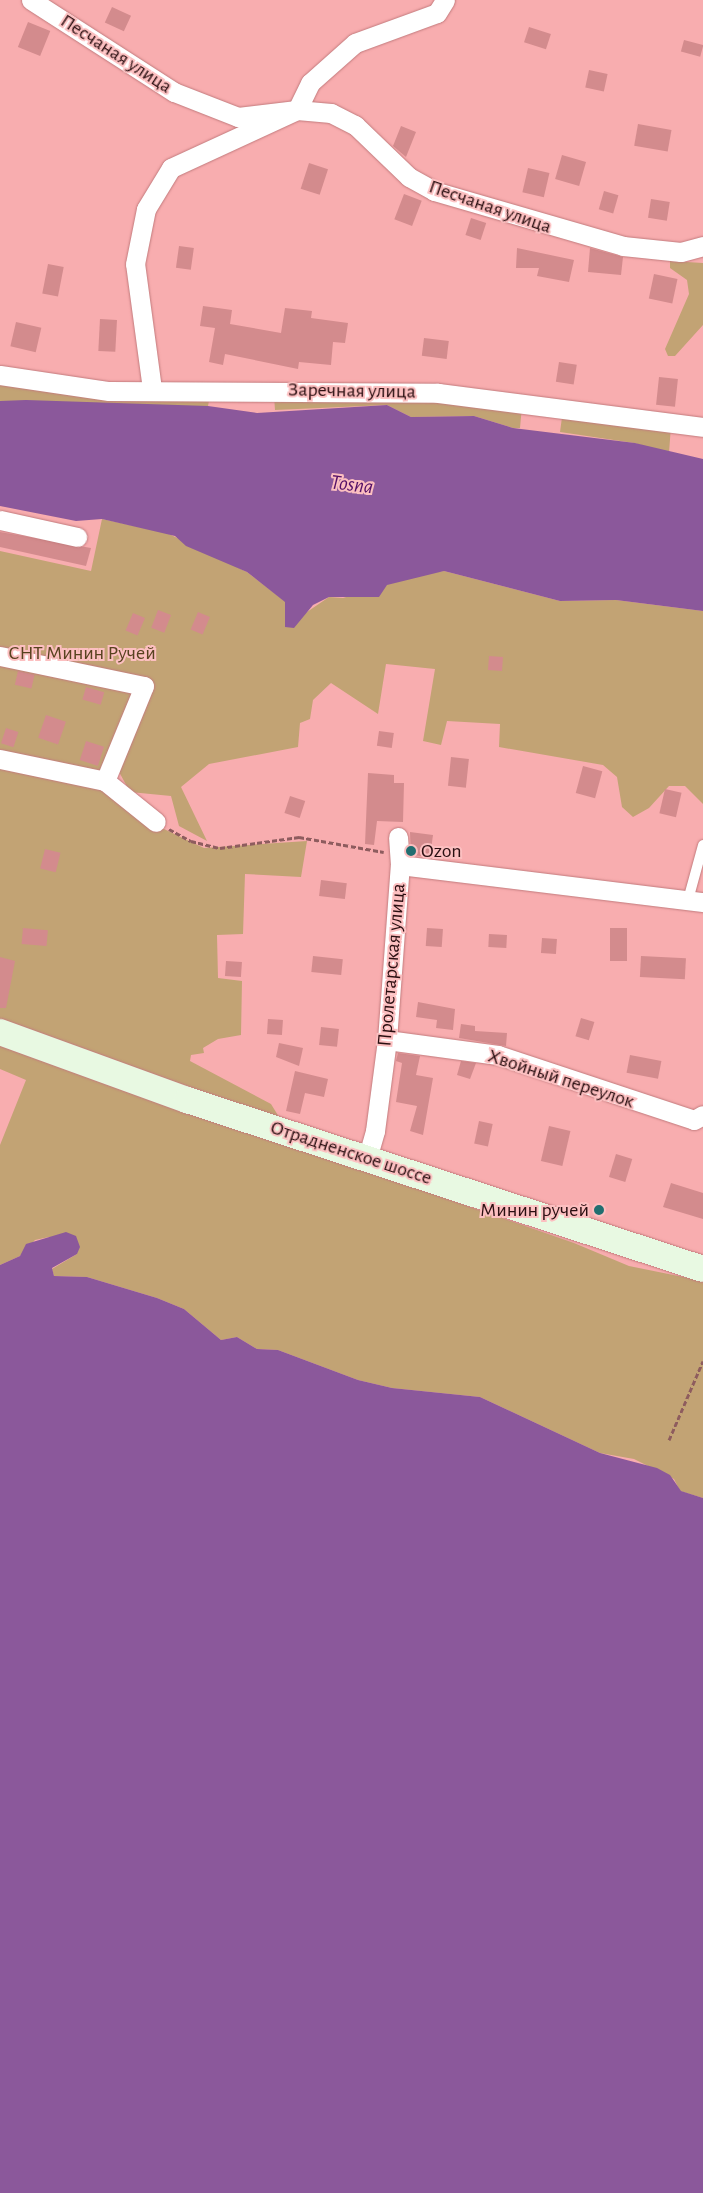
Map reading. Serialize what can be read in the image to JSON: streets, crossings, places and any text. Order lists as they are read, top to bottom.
{
  "streets": {
    "main road": ["Отрадненское шоссе"],
    "street": [
      "Песчаная улица",
      "Заречная улица",
      "Пролетарская улица",
      "Хвойный переулок"
    ]
  },
  "crossings": [
    ["Пролетарская улица", "Хвойный переулок"],
    ["Пролетарская улица", "Отрадненское шоссе"]
  ],
  "water": ["Tosna"],
  "parks": ["СНТ Минин Ручей"],
  "places": ["Ozon", "Минин ручей"]
}
